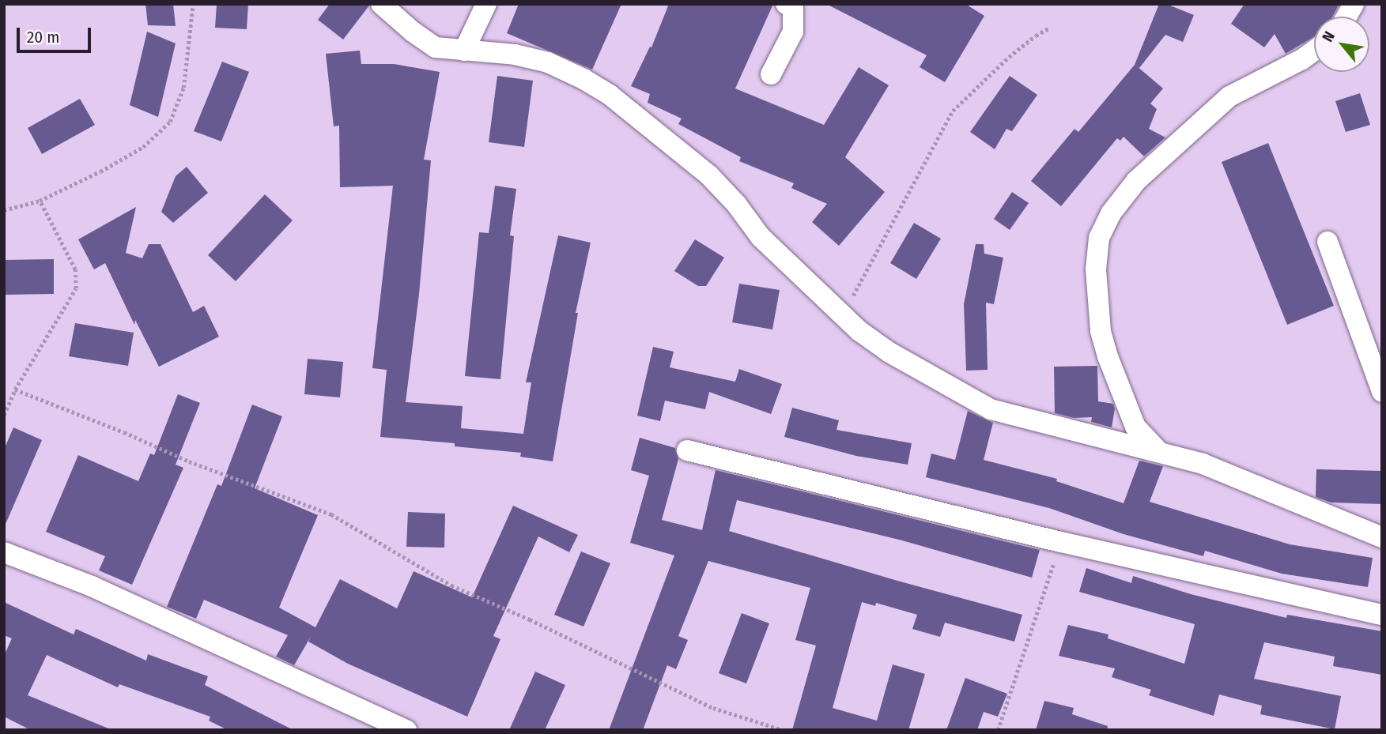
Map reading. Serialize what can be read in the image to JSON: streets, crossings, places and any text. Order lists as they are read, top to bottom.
{
  "scale_bar": "20 m",
  "north": "top left"
}
